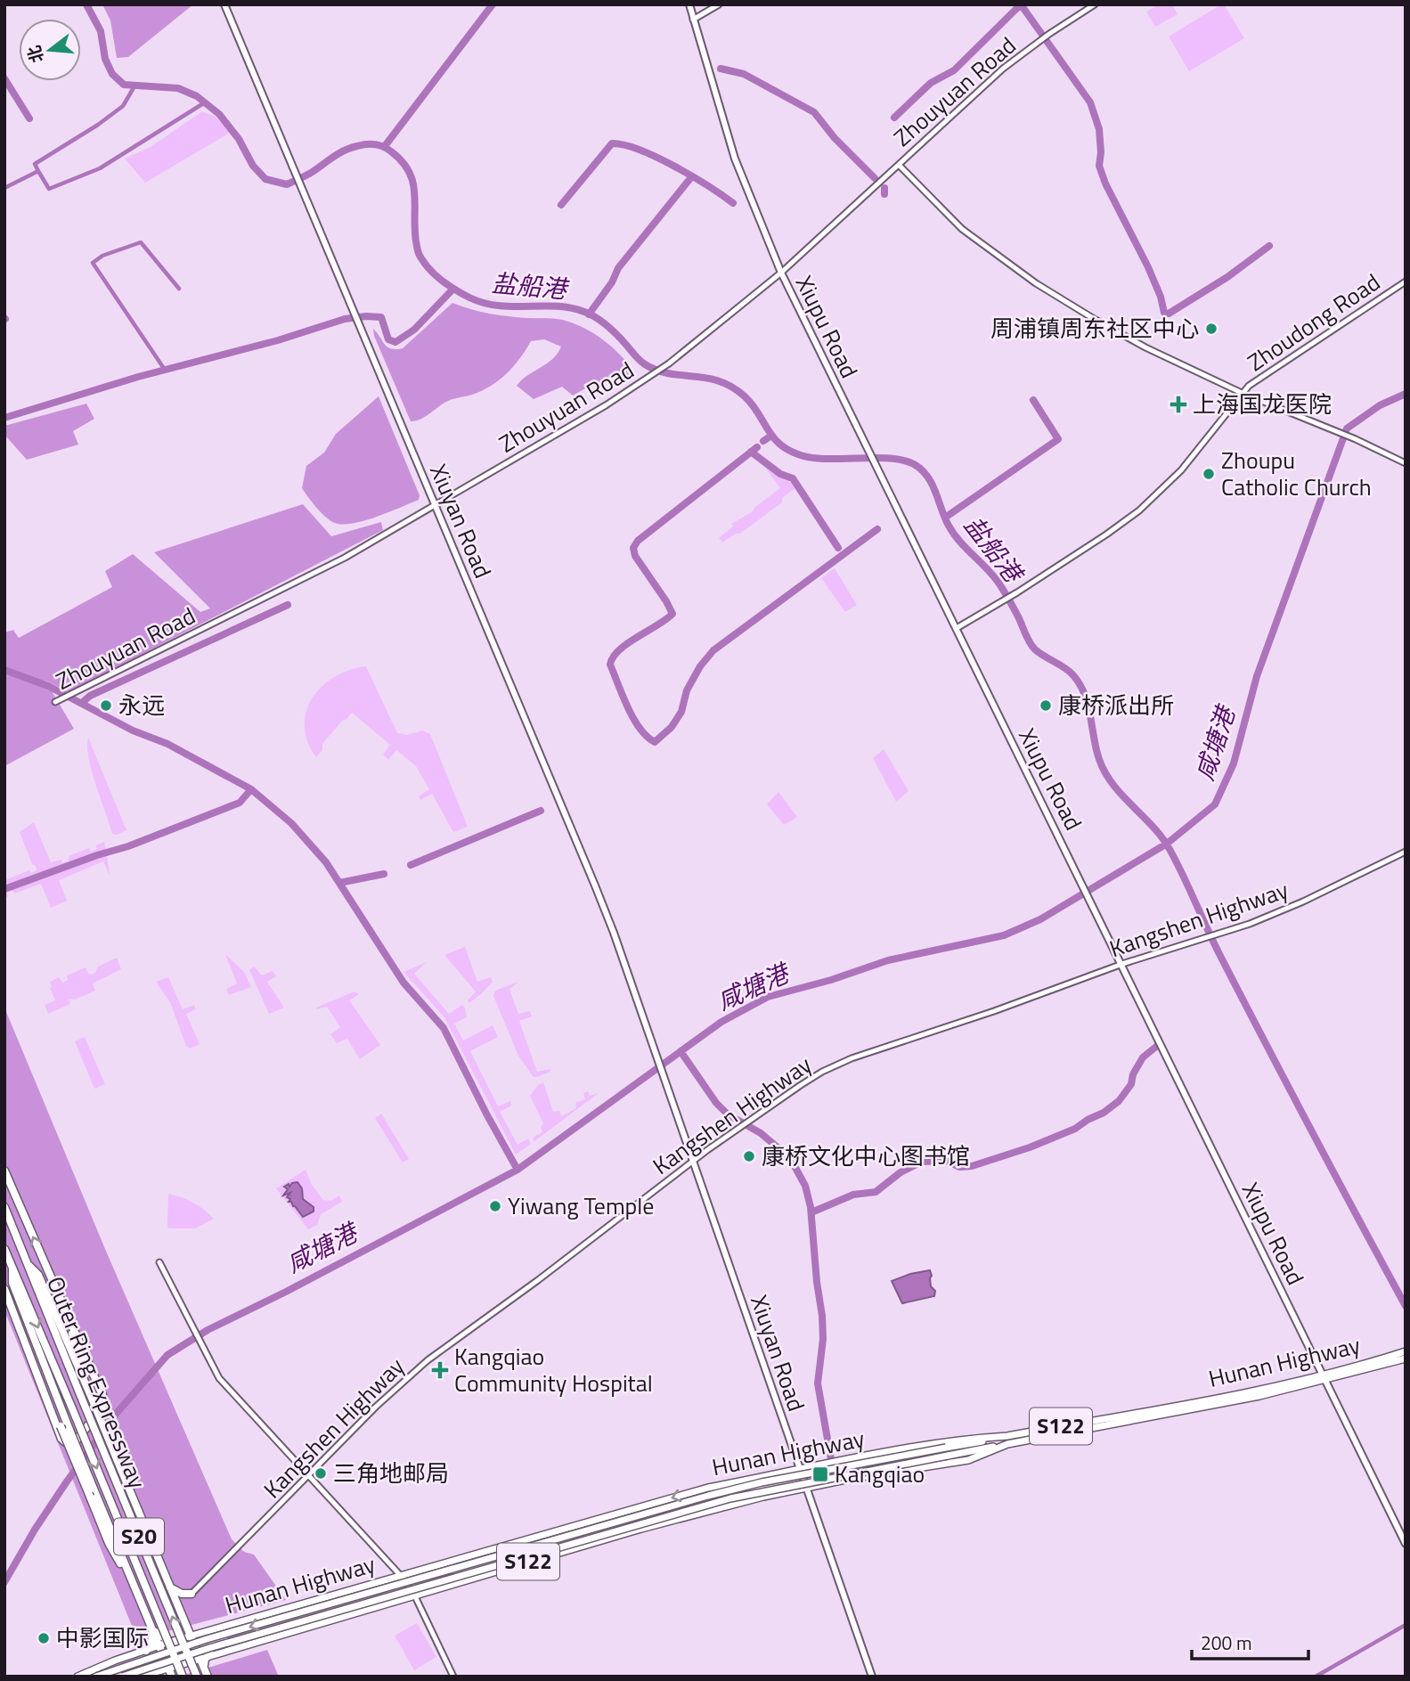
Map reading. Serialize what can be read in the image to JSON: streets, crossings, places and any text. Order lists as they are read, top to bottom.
{
  "streets": {
    "highway": ["Outer Ring Expressway", "S20"],
    "main road": [
      "Xiupu Road",
      "Xiuyan Road",
      "Hunan Highway",
      "S122"
    ],
    "street": ["Zhouyuan Road", "Zhoudong Road", "Kangshen Highway"]
  },
  "crossings": [
    ["Zhouyuan Road", "Xiupu Road"],
    ["Zhouyuan Road", "Xiuyan Road"],
    ["Zhoudong Road", "Xiupu Road"],
    ["Xiupu Road", "Kangshen Highway"],
    ["Xiupu Road", "Hunan Highway"],
    ["Xiuyan Road", "Kangshen Highway"],
    ["Xiuyan Road", "Hunan Highway"]
  ],
  "water": ["盐船港", "咸塘港"],
  "places": {
    "other": [
      "周浦镇周东社区中心",
      "Zhoupu Catholic Church",
      "永远",
      "康桥派出所",
      "康桥文化中心图书馆",
      "Yiwang Temple",
      "三角地邮局",
      "中影国际"
    ],
    "health": ["上海国龙医院", "Kangqiao Community Hospital"],
    "transit": ["Kangqiao"]
  },
  "scale_bar": "200 m",
  "north": "left"
}
